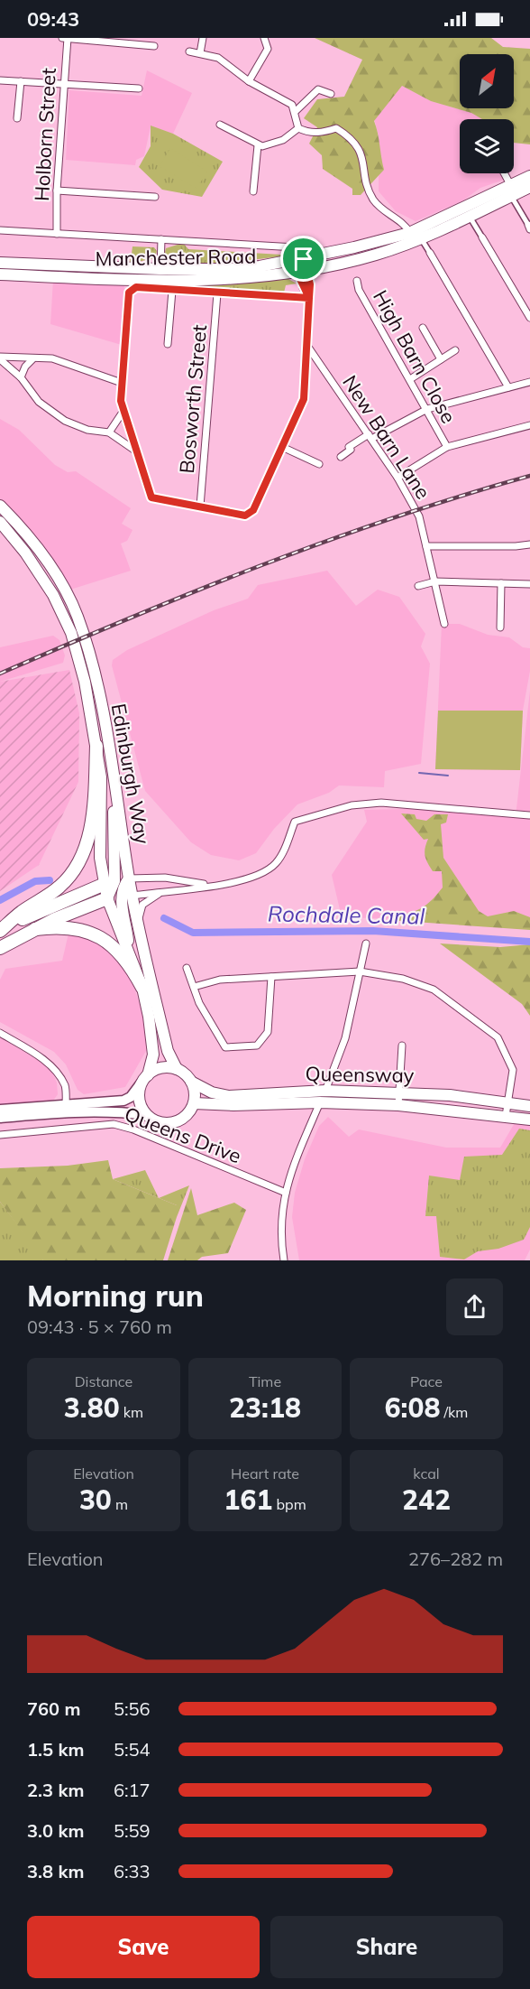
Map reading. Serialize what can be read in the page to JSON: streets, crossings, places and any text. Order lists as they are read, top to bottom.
{
  "streets": {
    "highway": ["Manchester Road", "Edinburgh Way", "Queensway"],
    "street": [
      "Holborn Street",
      "High Barn Close",
      "Bosworth Street",
      "New Barn Lane",
      "Queens Drive"
    ]
  },
  "crossings": [
    ["Holborn Street", "Manchester Road"],
    ["Edinburgh Way", "Queensway"]
  ],
  "water": ["Rochdale Canal"],
  "north": "top right",
  "page": {
    "status": "09:43",
    "heading": ["Morning run", "09:43 · 5 × 760 m"],
    "stats": [
      ["Distance", "3.80 km"],
      ["Time", "23:18"],
      ["Pace", "6:08 /km"],
      ["Elevation", "30 m"],
      ["Heart rate", "161 bpm"],
      ["kcal", "242"]
    ],
    "chart": ["Elevation", "276–282 m"],
    "list": [
      {
        "name": "760 m",
        "note": "5:56"
      },
      {
        "name": "1.5 km",
        "note": "5:54"
      },
      {
        "name": "2.3 km",
        "note": "6:17"
      },
      {
        "name": "3.0 km",
        "note": "5:59"
      },
      {
        "name": "3.8 km",
        "note": "6:33"
      }
    ],
    "buttons": ["Save", "Share"]
  }
}
